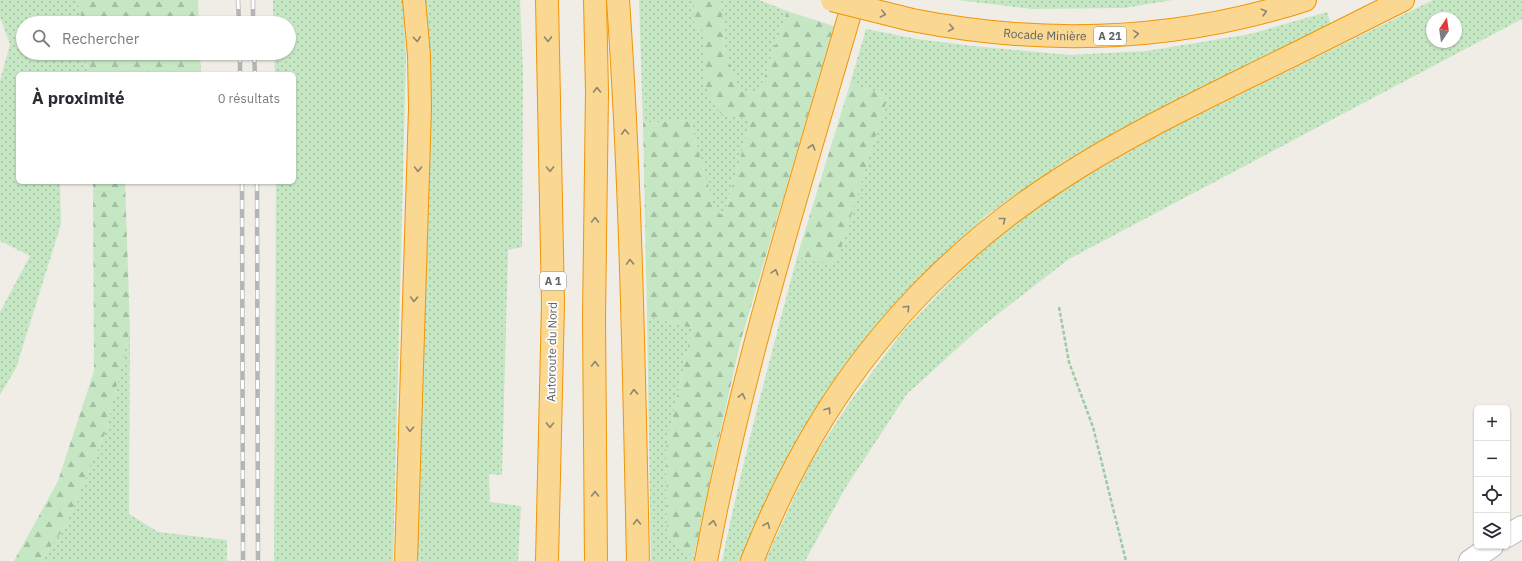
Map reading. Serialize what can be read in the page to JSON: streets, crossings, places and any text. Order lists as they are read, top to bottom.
{
  "streets": {
    "highway": [
      "Rocade Minière",
      "A 21",
      "A 1",
      "Autoroute du Nord"
    ]
  },
  "one_way": ["Rocade Minière"],
  "north": "top",
  "page": {
    "search": "Rechercher",
    "heading": ["À proximité", "0 résultats"],
    "map_buttons": ["+", "−"]
  }
}
